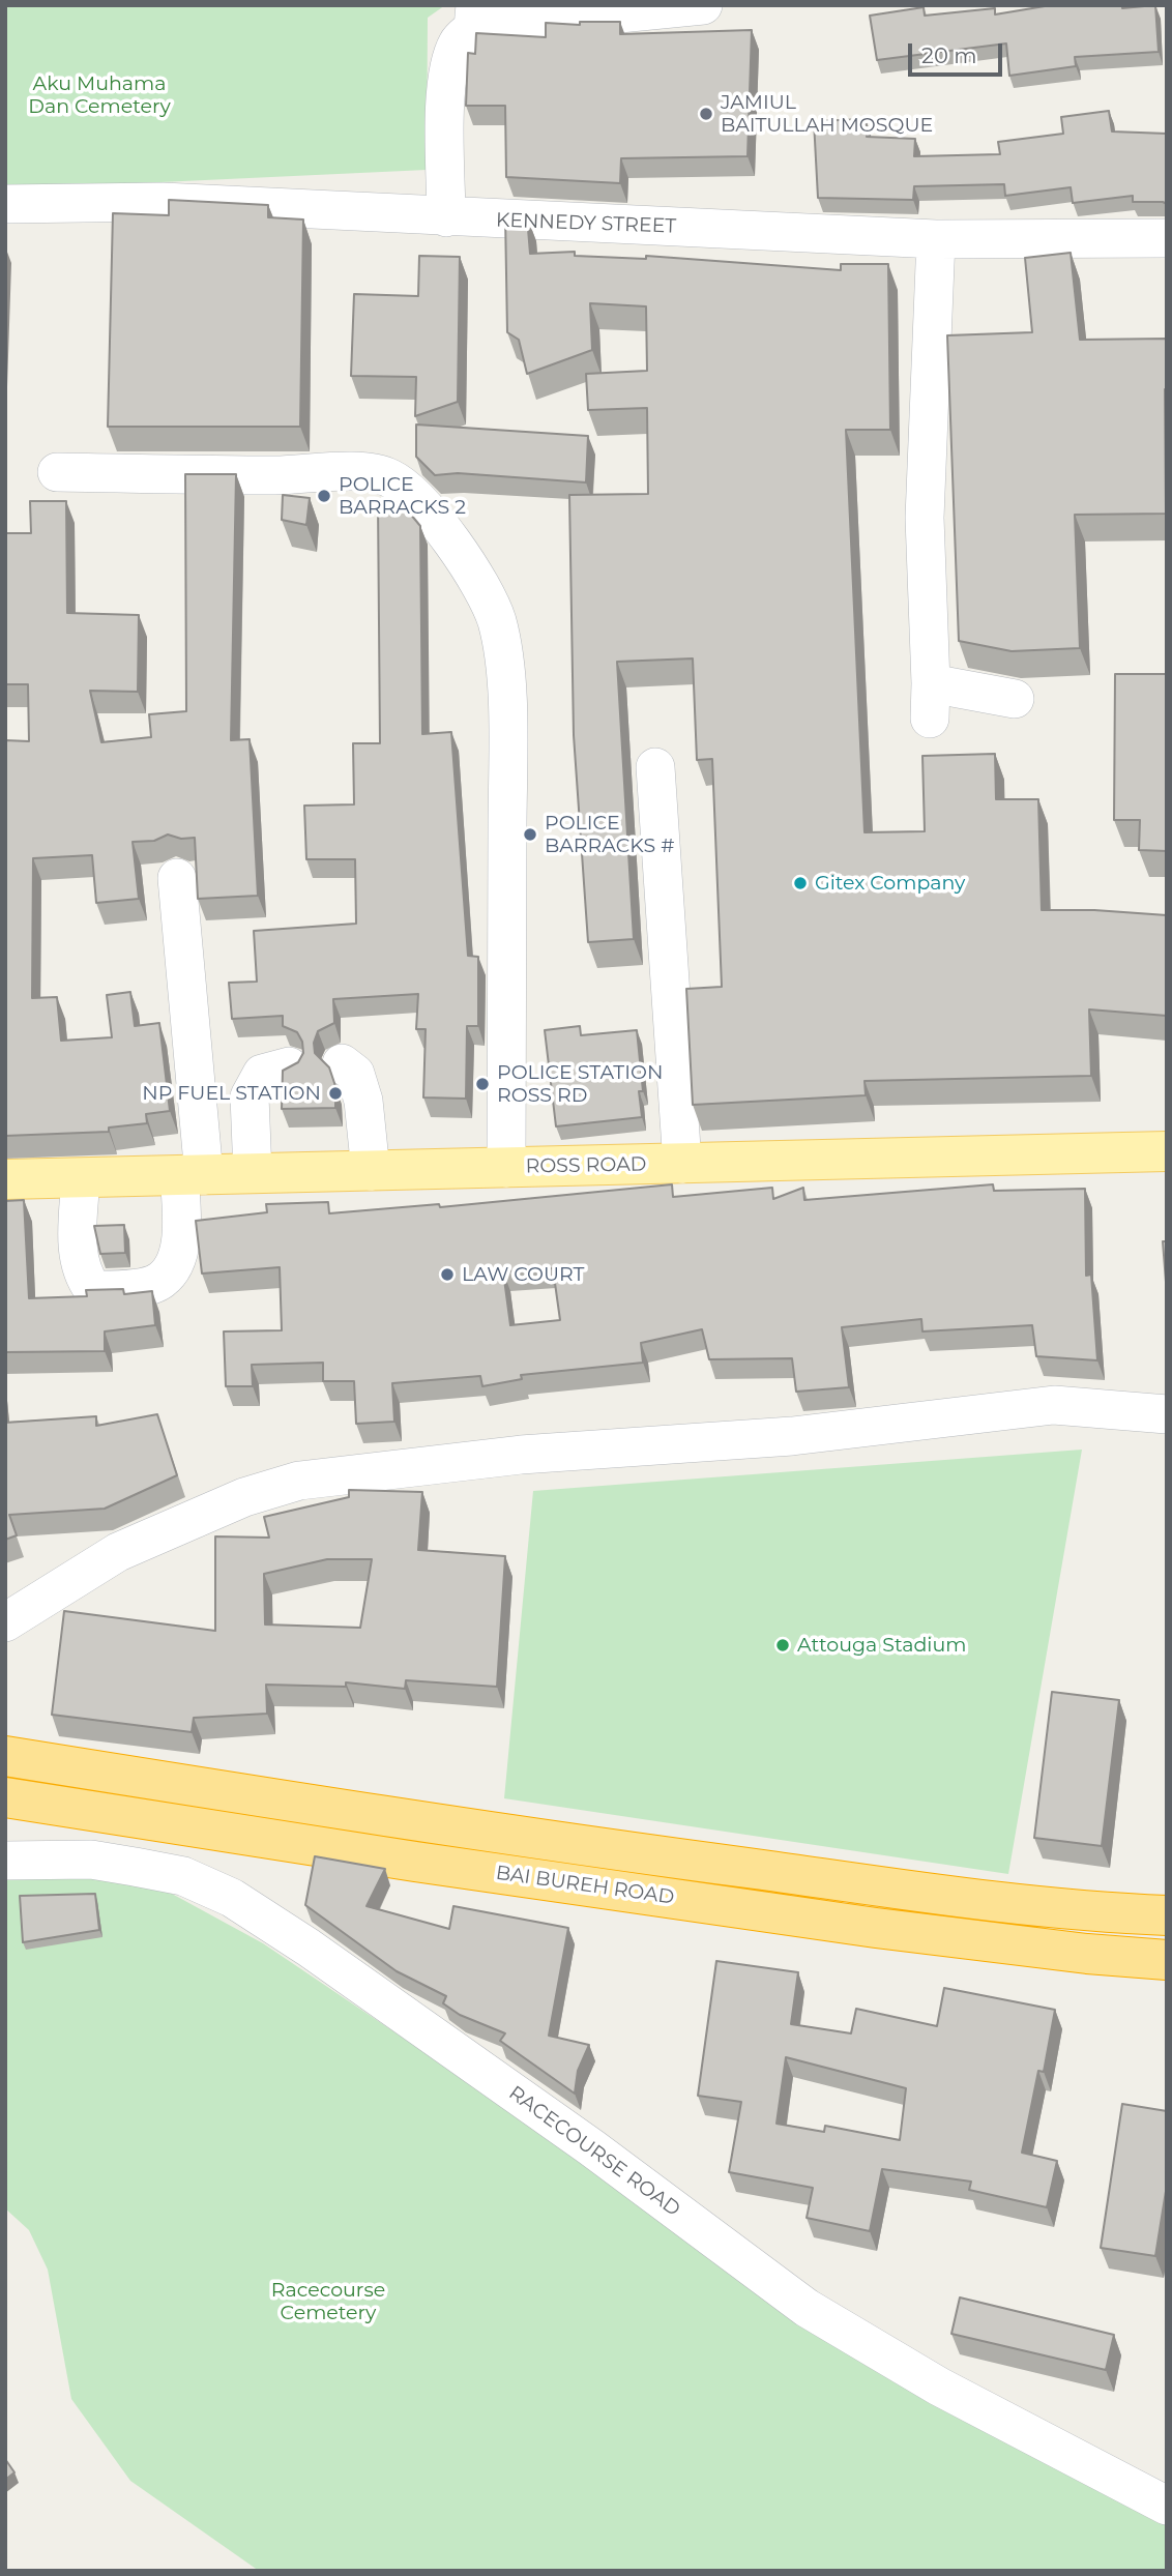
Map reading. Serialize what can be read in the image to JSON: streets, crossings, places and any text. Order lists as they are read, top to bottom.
{
  "streets": {
    "highway": ["BAI BUREH ROAD"],
    "main road": ["ROSS ROAD"],
    "street": ["KENNEDY STREET", "RACECOURSE ROAD"]
  },
  "parks": ["Aku Muhama Dan Cemetery", "Racecourse Cemetery"],
  "places": [
    "JAMIUL BAITULLAH MOSQUE",
    "POLICE BARRACKS 2",
    "POLICE BARRACKS #",
    "Gitex Company",
    "POLICE STATION ROSS RD",
    "NP FUEL STATION",
    "LAW COURT",
    "Attouga Stadium"
  ],
  "scale_bar": "20 m"
}
